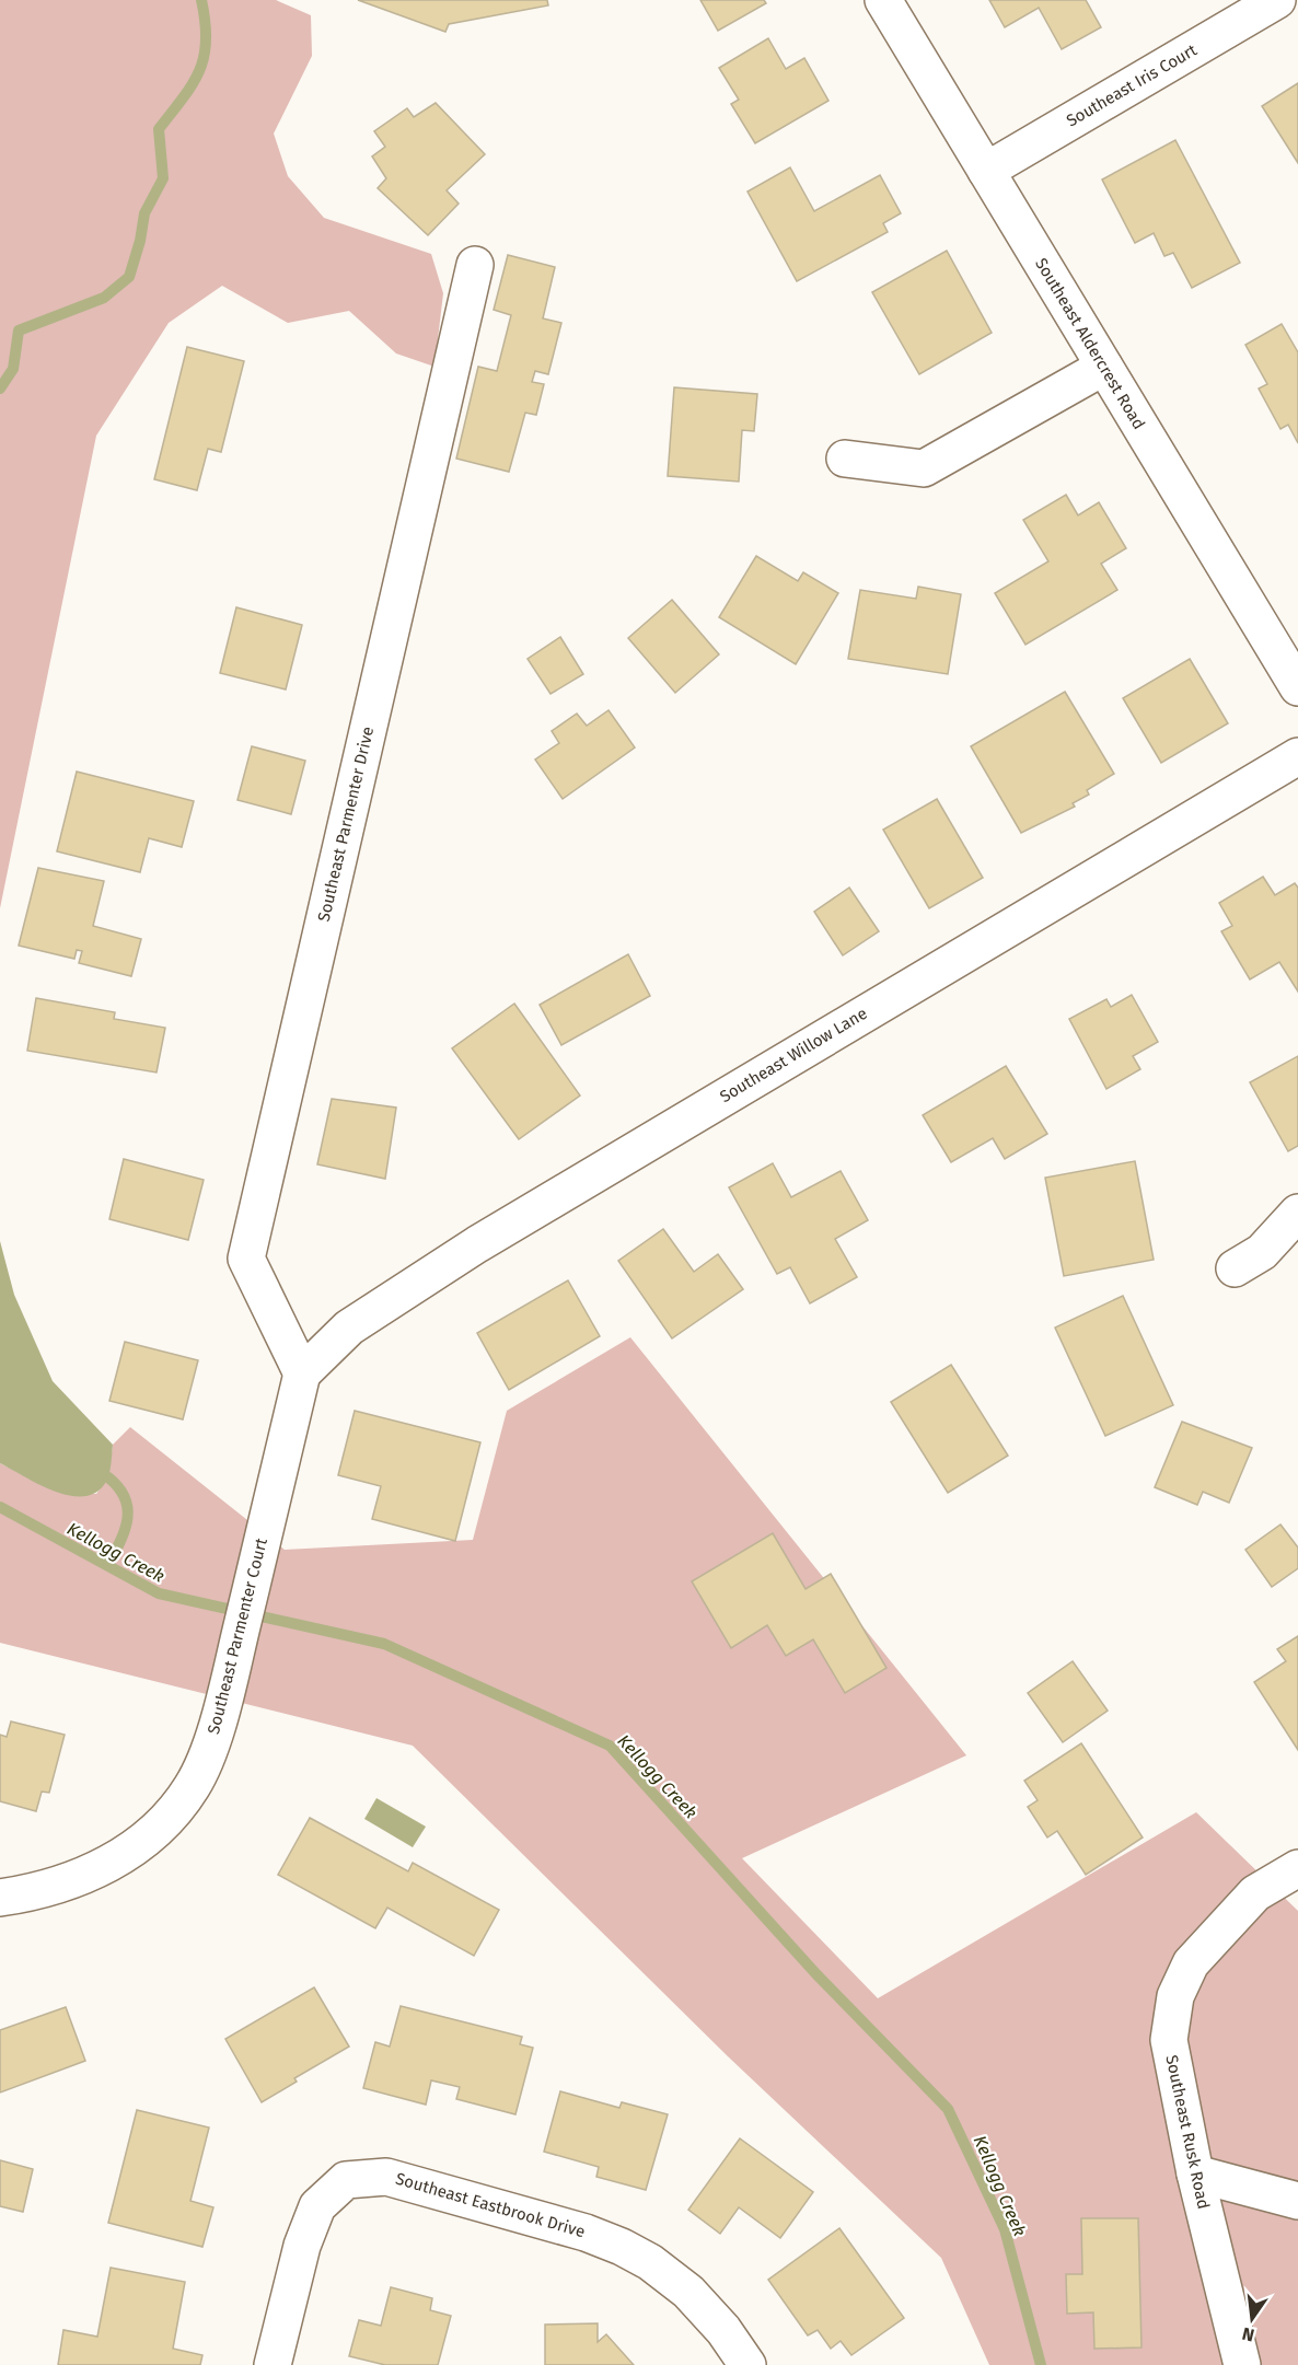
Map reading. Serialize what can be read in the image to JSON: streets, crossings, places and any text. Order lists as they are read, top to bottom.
{
  "streets": {
    "street": [
      "Southeast Iris Court",
      "Southeast Aldercrest Road",
      "Southeast Parmenter Drive",
      "Southeast Willow Lane",
      "Southeast Parmenter Court",
      "Southeast Rusk Road",
      "Southeast Eastbrook Drive"
    ]
  },
  "crossings": [
    ["Southeast Iris Court", "Southeast Aldercrest Road"],
    ["Southeast Parmenter Drive", "Southeast Willow Lane"],
    ["Southeast Parmenter Drive", "Southeast Parmenter Court"],
    ["Southeast Willow Lane", "Southeast Parmenter Court"]
  ],
  "water": ["Kellogg Creek"],
  "north": "bottom"
}
